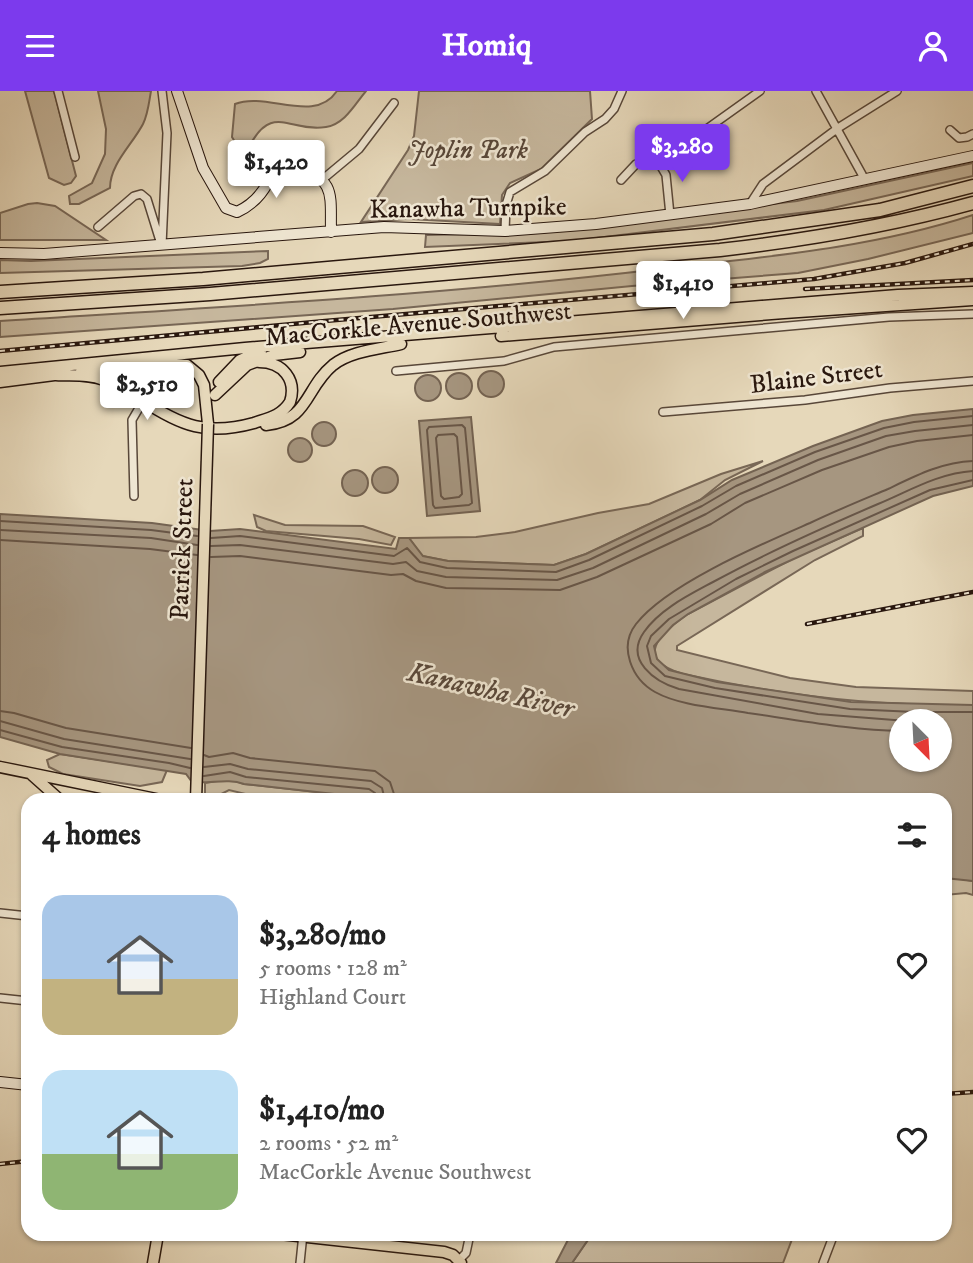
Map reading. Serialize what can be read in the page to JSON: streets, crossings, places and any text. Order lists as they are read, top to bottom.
{
  "streets": {
    "main road": ["Kanawha Turnpike", "MacCorkle Avenue Southwest", "Patrick Street"],
    "street": ["Blaine Street"]
  },
  "crossings": [
    ["MacCorkle Avenue Southwest", "Patrick Street"]
  ],
  "water": ["Kanawha River"],
  "parks": ["Joplin Park"],
  "north": "bottom right",
  "page": {
    "header": "Homiq",
    "price": [
      "$3,280",
      "$1,420",
      "$1,410",
      "$2,510"
    ],
    "heading": "4 homes",
    "list": [
      {
        "name": "$3,280/mo",
        "note": "5 rooms · 128 m² · Highland Court"
      },
      {
        "name": "$1,410/mo",
        "note": "2 rooms · 52 m² · MacCorkle Avenue Southwest"
      }
    ]
  }
}
